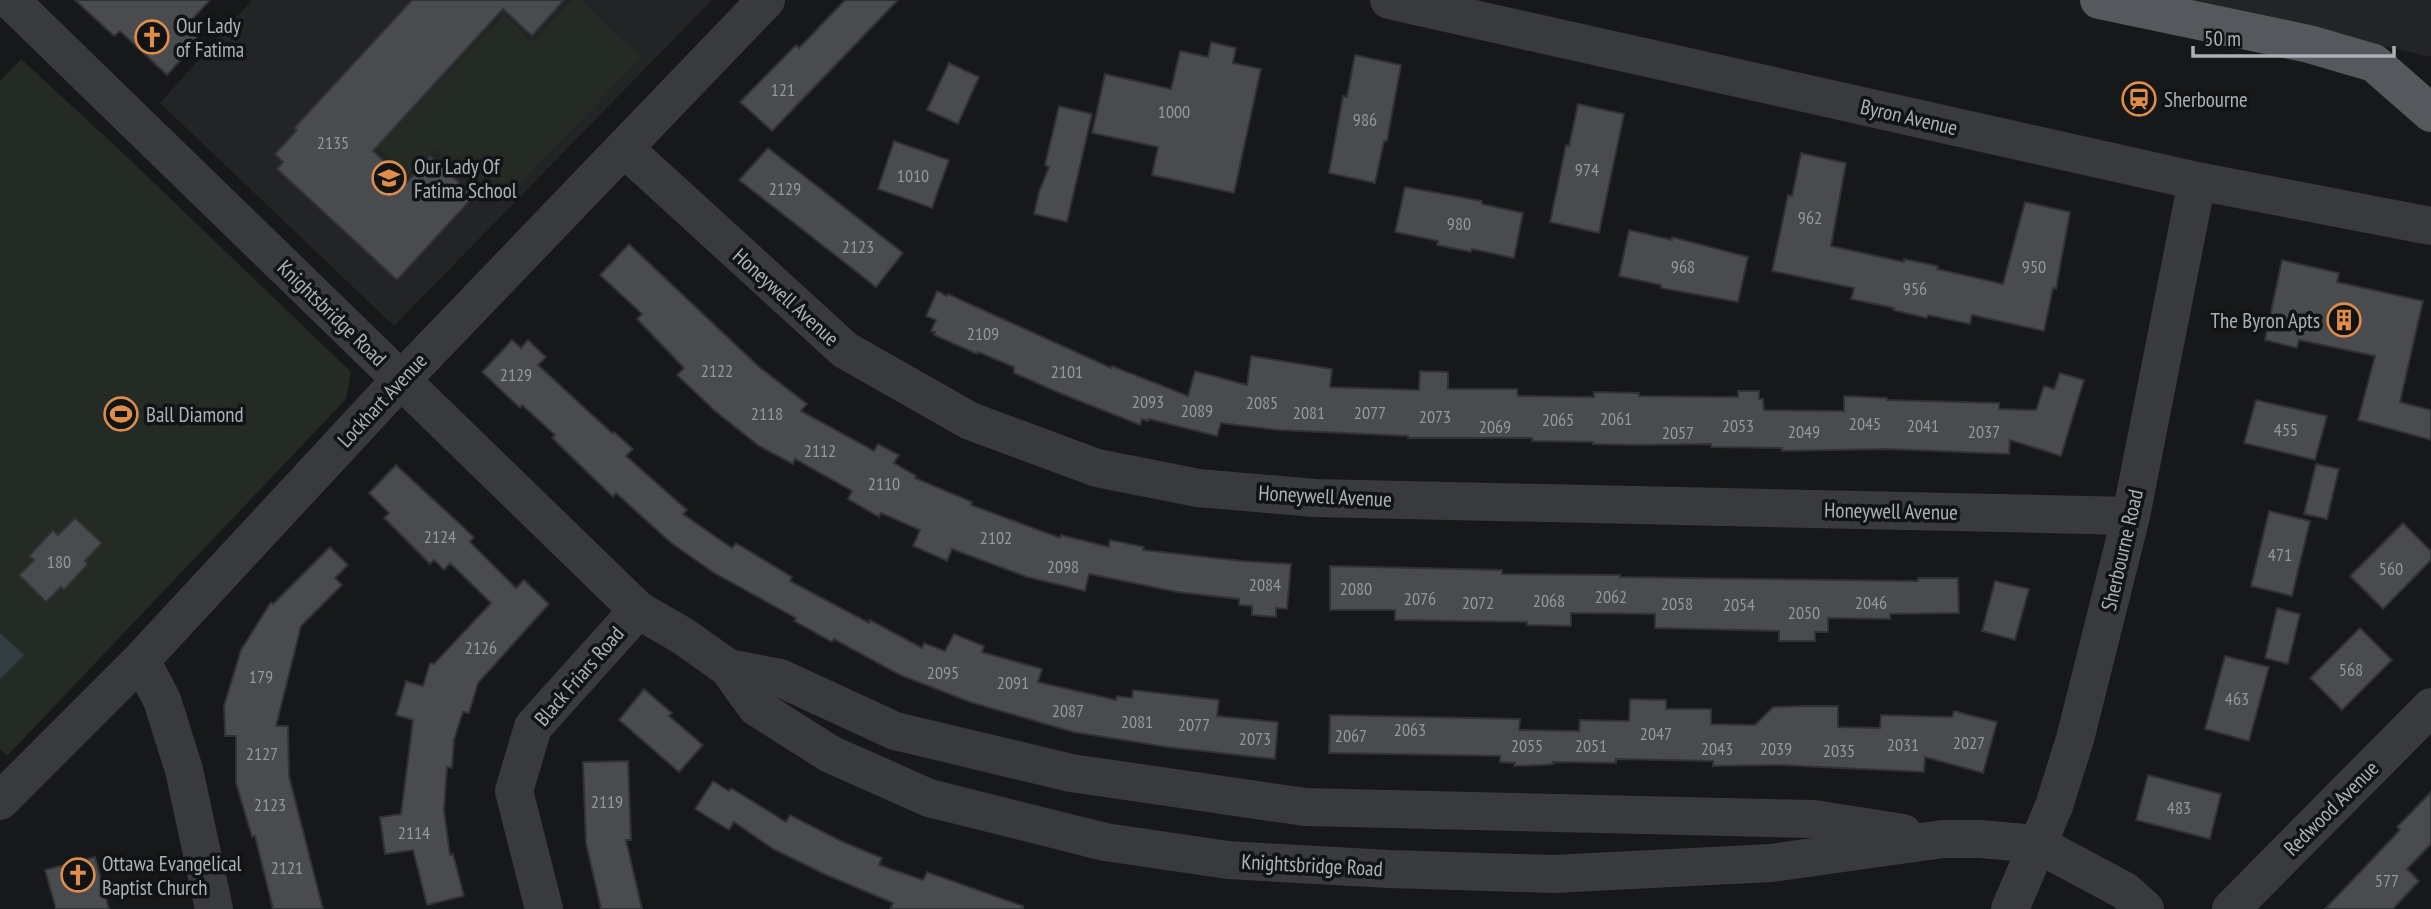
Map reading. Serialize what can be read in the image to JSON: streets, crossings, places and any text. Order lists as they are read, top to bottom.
{
  "streets": {
    "street": [
      "Byron Avenue",
      "Honeywell Avenue",
      "Knightsbridge Road",
      "Lockhart Avenue",
      "Sherbourne Road",
      "Black Friars Road",
      "Redwood Avenue"
    ]
  },
  "crossings": [
    ["Byron Avenue", "Sherbourne Road"],
    ["Honeywell Avenue", "Lockhart Avenue"],
    ["Honeywell Avenue", "Sherbourne Road"],
    ["Knightsbridge Road", "Lockhart Avenue"],
    ["Knightsbridge Road", "Sherbourne Road"],
    ["Knightsbridge Road", "Black Friars Road"]
  ],
  "places": {
    "church": ["Our Lady of Fatima", "Ottawa Evangelical Baptist Church"],
    "station": ["Sherbourne"],
    "school or university": ["Our Lady Of Fatima School"],
    "building": ["The Byron Apts"],
    "sports": ["Ball Diamond"]
  },
  "house_numbers": [
    "121",
    "1000",
    "986",
    "2135",
    "974",
    "1010",
    "2129",
    "962",
    "980",
    "2123",
    "968",
    "950",
    "956",
    "2109",
    "2122",
    "2101",
    "2129",
    "2093",
    "2085",
    "2089",
    "2081",
    "2077",
    "2118",
    "2073",
    "2061",
    "2065",
    "2045",
    "2053",
    "2041",
    "2069",
    "455",
    "2049",
    "2037",
    "2057",
    "2112",
    "2110",
    "2124",
    "2102",
    "471",
    "180",
    "2098",
    "560",
    "2084",
    "2080",
    "2062",
    "2076",
    "2068",
    "2072",
    "2046",
    "2058",
    "2054",
    "2050",
    "2126",
    "568",
    "2095",
    "179",
    "2091",
    "463",
    "2087",
    "2081",
    "2077",
    "2063",
    "2047",
    "2067",
    "2073",
    "2027",
    "2031",
    "2055",
    "2051",
    "2043",
    "2039",
    "2035",
    "2127",
    "2119",
    "2123",
    "483",
    "2114",
    "2121",
    "577"
  ],
  "scale_bar": "50 m"
}
